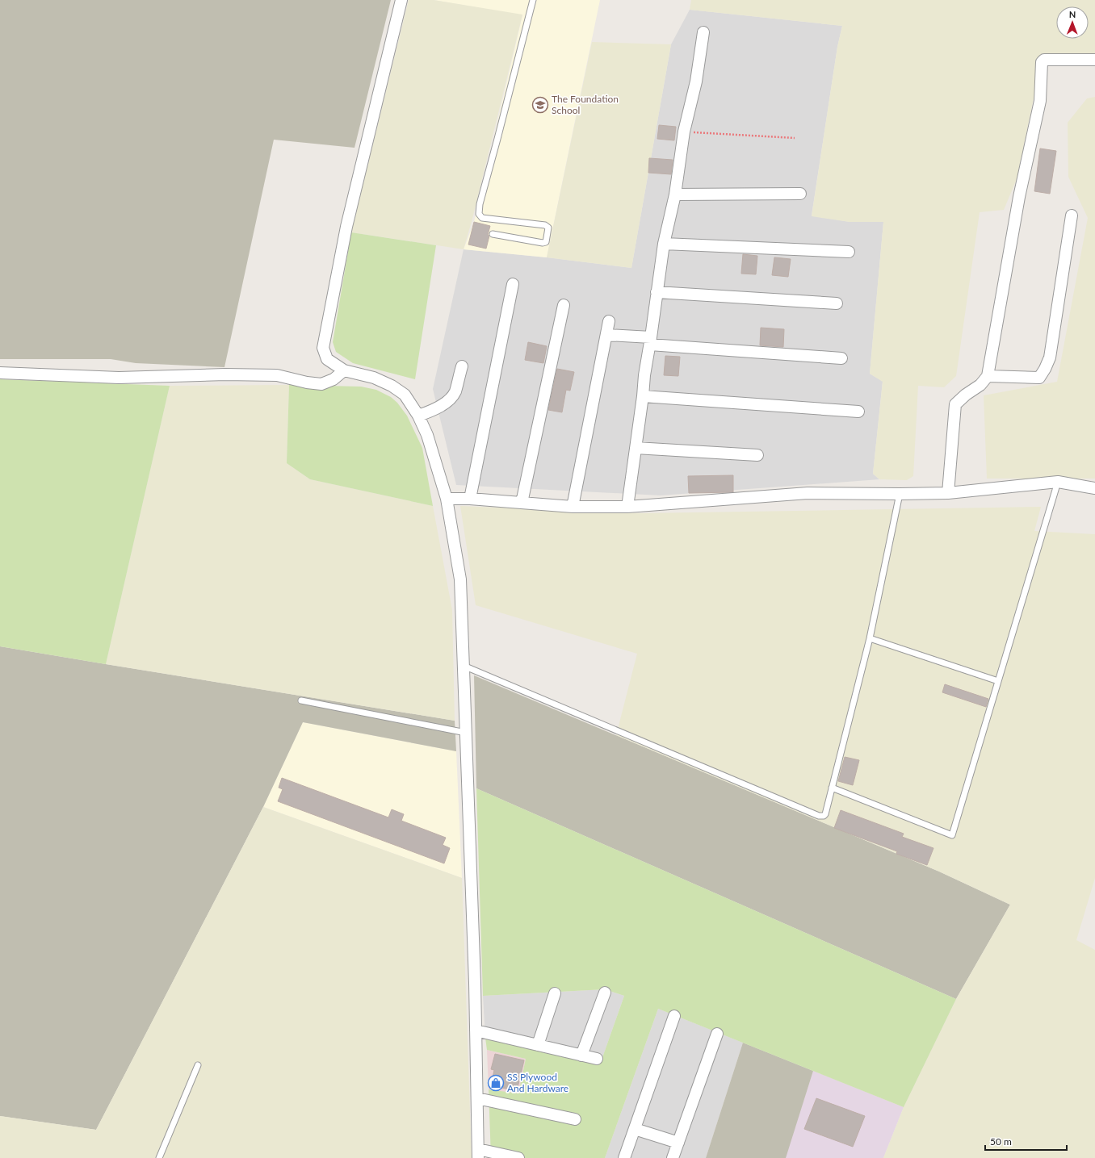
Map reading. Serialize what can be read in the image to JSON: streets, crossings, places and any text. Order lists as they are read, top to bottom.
{
  "places": {
    "school or university": ["The Foundation School"],
    "shop": ["SS Plywood And Hardware"]
  },
  "scale_bar": "50 m",
  "north": "top"
}
